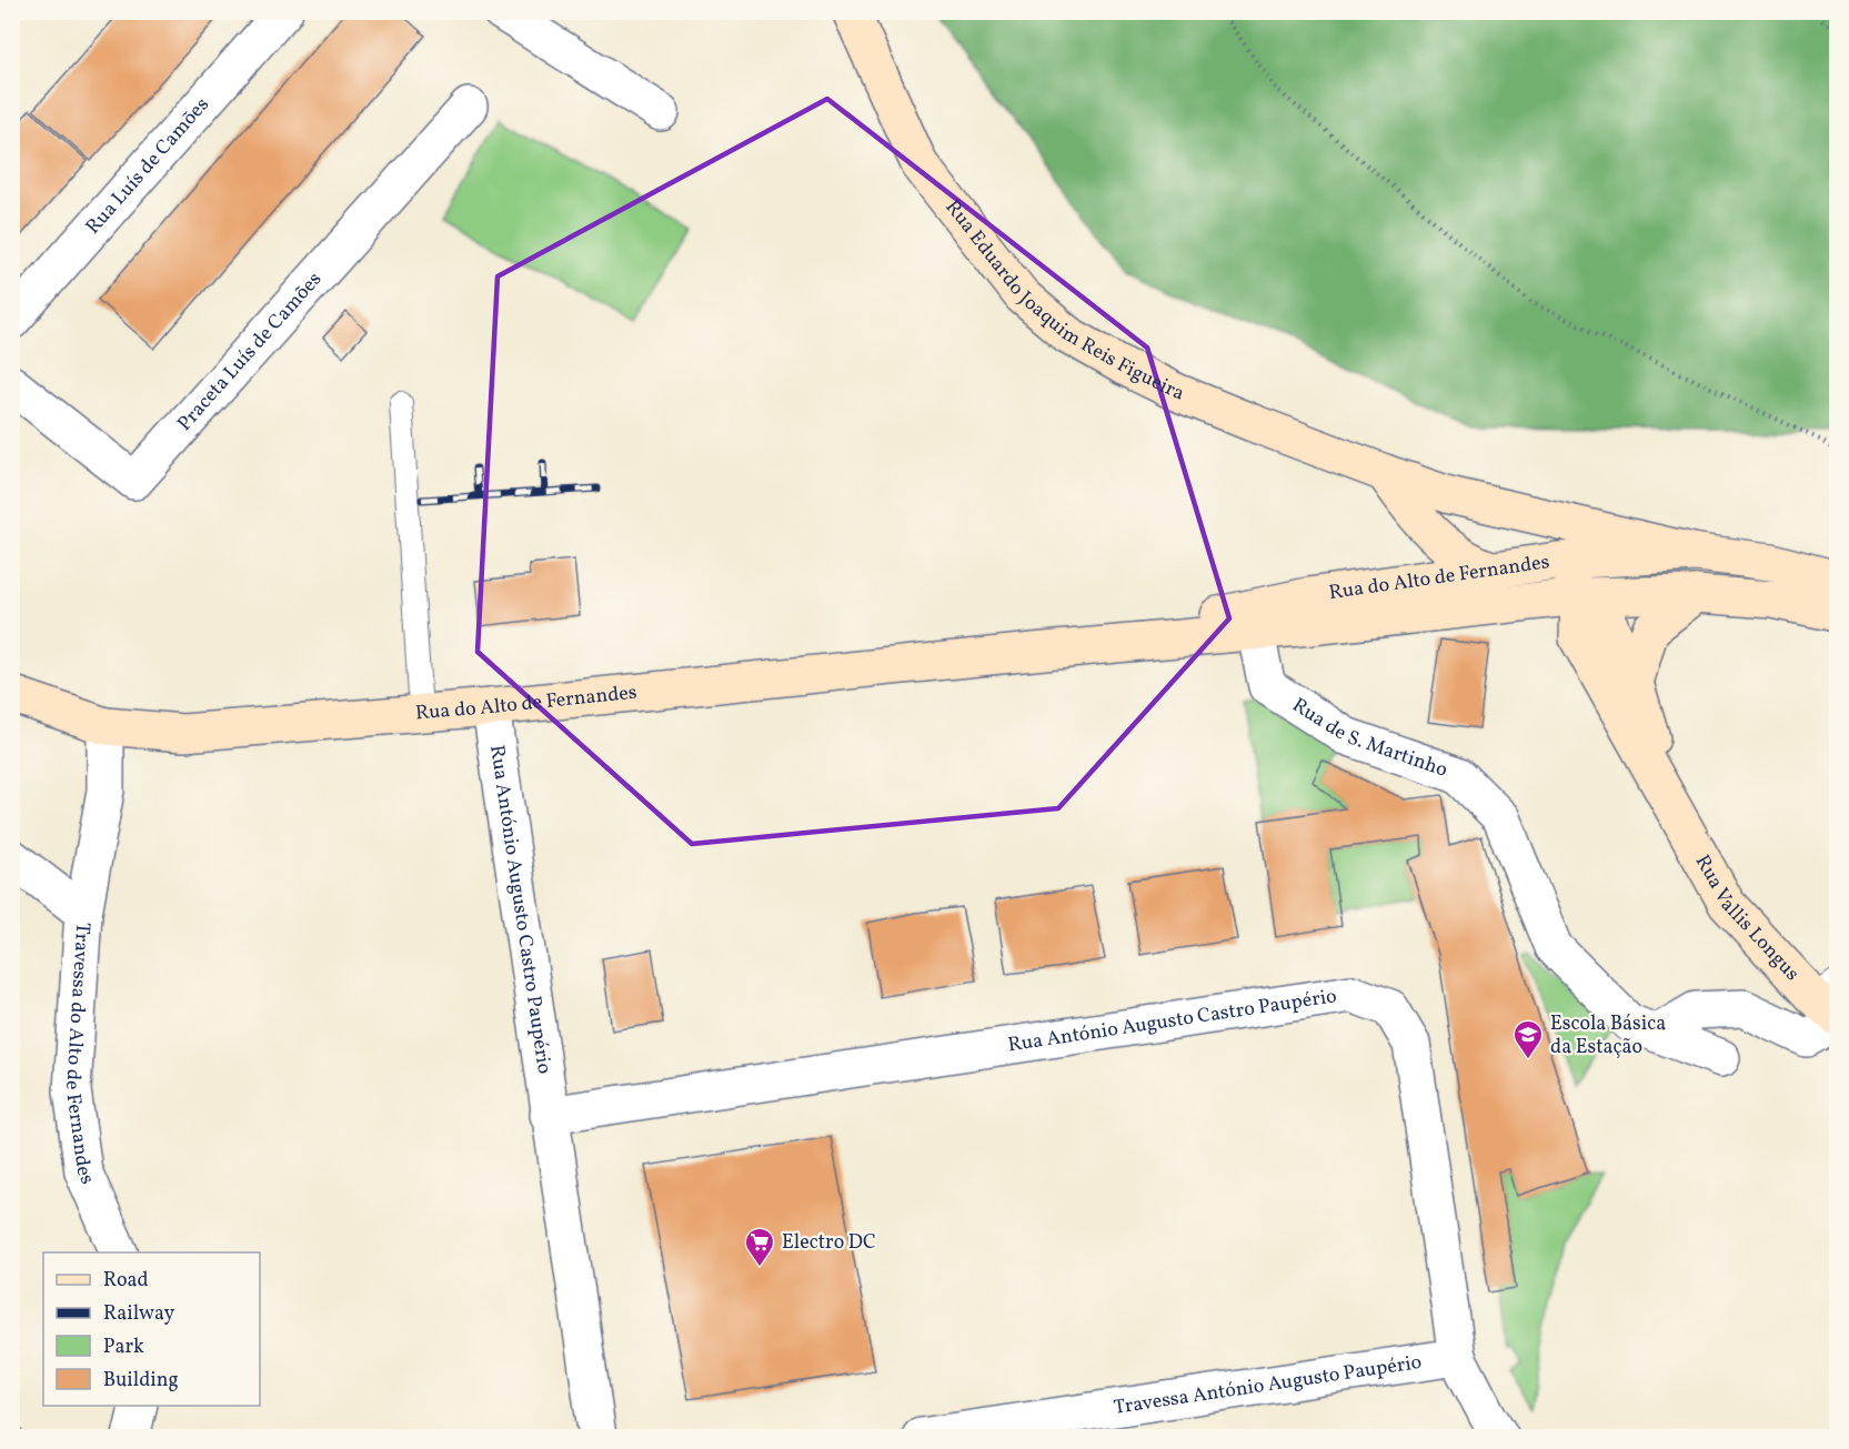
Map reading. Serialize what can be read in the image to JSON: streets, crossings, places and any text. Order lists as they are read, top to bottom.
{
  "streets": {
    "main road": ["Rua Eduardo Joaquim Reis Figueira", "Rua do Alto de Fernandes", "Rua Vallis Longus"],
    "street": [
      "Rua Luís de Camões",
      "Praceta Luís de Camões",
      "Rua de S. Martinho",
      "Rua António Augusto Castro Paupério",
      "Travessa do Alto de Fernandes",
      "Travessa António Augusto Paupério"
    ]
  },
  "crossings": [
    ["Rua do Alto de Fernandes", "Rua de S. Martinho"],
    ["Rua do Alto de Fernandes", "Rua António Augusto Castro Paupério"],
    ["Rua do Alto de Fernandes", "Travessa do Alto de Fernandes"],
    ["Rua António Augusto Castro Paupério", "Travessa António Augusto Paupério"]
  ],
  "places": {
    "school or university": ["Escola Básica da Estação"],
    "supermarket": ["Electro DC"]
  },
  "legend": [
    "Road",
    "Railway",
    "Park",
    "Building"
  ]
}
